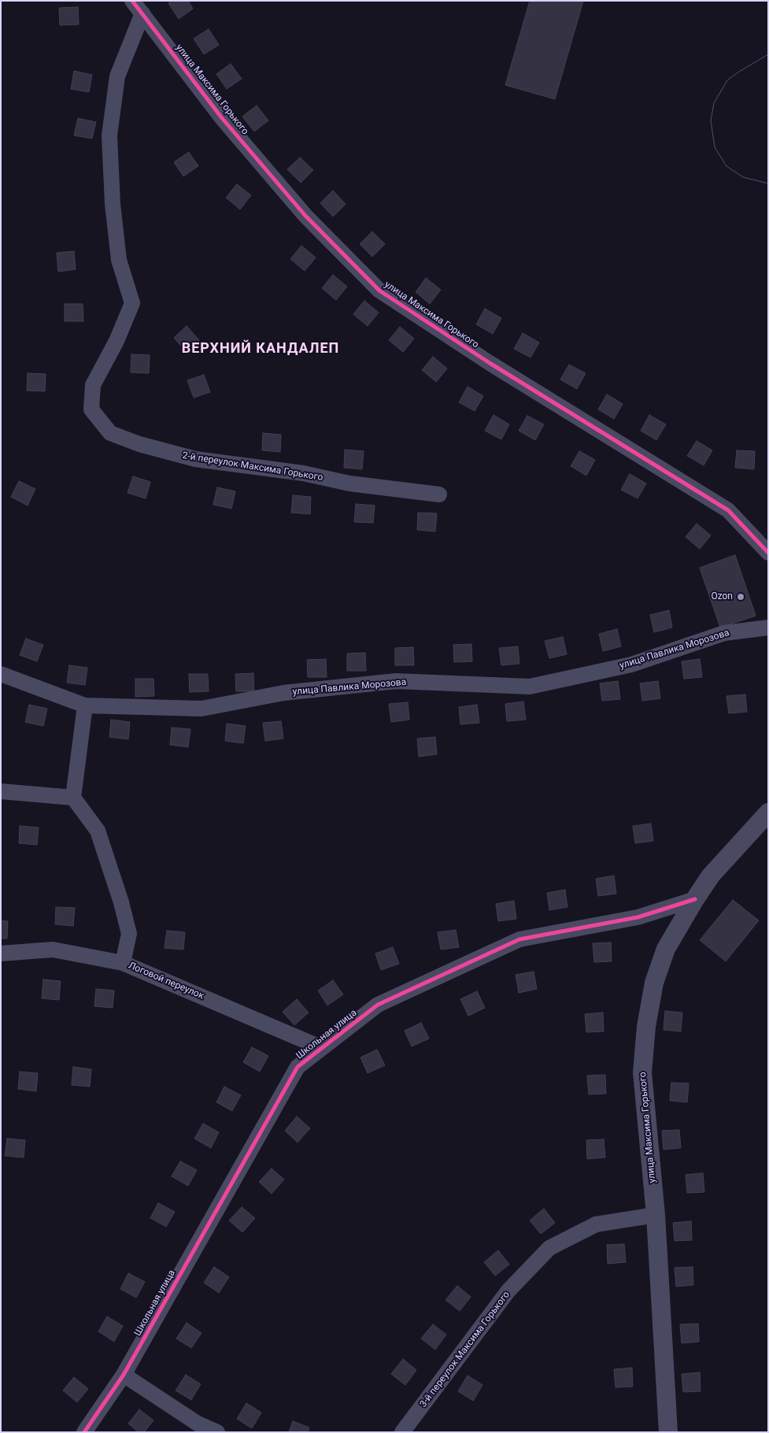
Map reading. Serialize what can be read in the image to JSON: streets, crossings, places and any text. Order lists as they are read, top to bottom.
{
  "streets": {
    "street": [
      "улица Максима Горького",
      "2-й переулок Максима Горького",
      "улица Павлика Морозова",
      "Логовой переулок",
      "Школьная улица",
      "3-й переулок Максима Горького"
    ]
  },
  "crossings": [
    ["улица Максима Горького", "2-й переулок Максима Горького"],
    ["улица Максима Горького", "Школьная улица"],
    ["улица Максима Горького", "3-й переулок Максима Горького"],
    ["Логовой переулок", "Школьная улица"]
  ],
  "districts": ["ВЕРХНИЙ КАНДАЛЕП"],
  "places": ["Ozon"]
}
